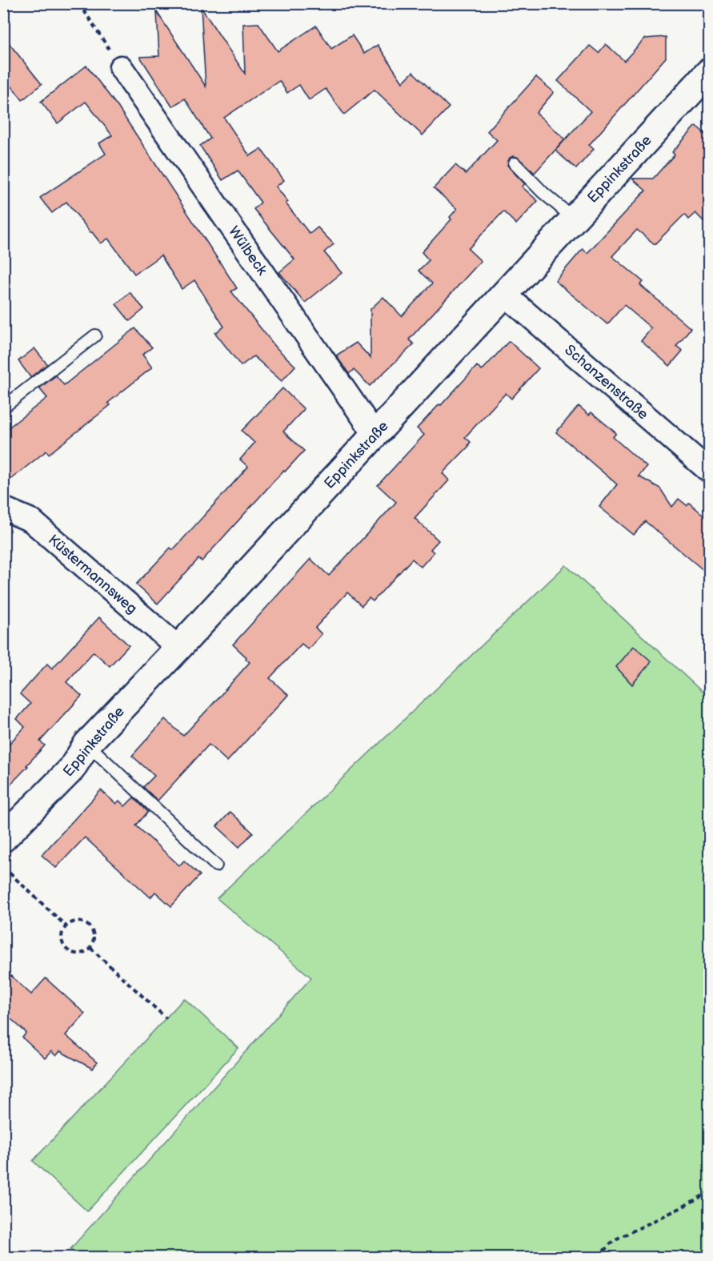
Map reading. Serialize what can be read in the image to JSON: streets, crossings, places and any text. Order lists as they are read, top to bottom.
{
  "streets": {
    "street": [
      "Eppinkstraße",
      "Wülbeck",
      "Schanzenstraße",
      "Küstermannsweg"
    ]
  },
  "crossings": [
    ["Eppinkstraße", "Wülbeck"],
    ["Eppinkstraße", "Schanzenstraße"],
    ["Eppinkstraße", "Küstermannsweg"]
  ]
}
